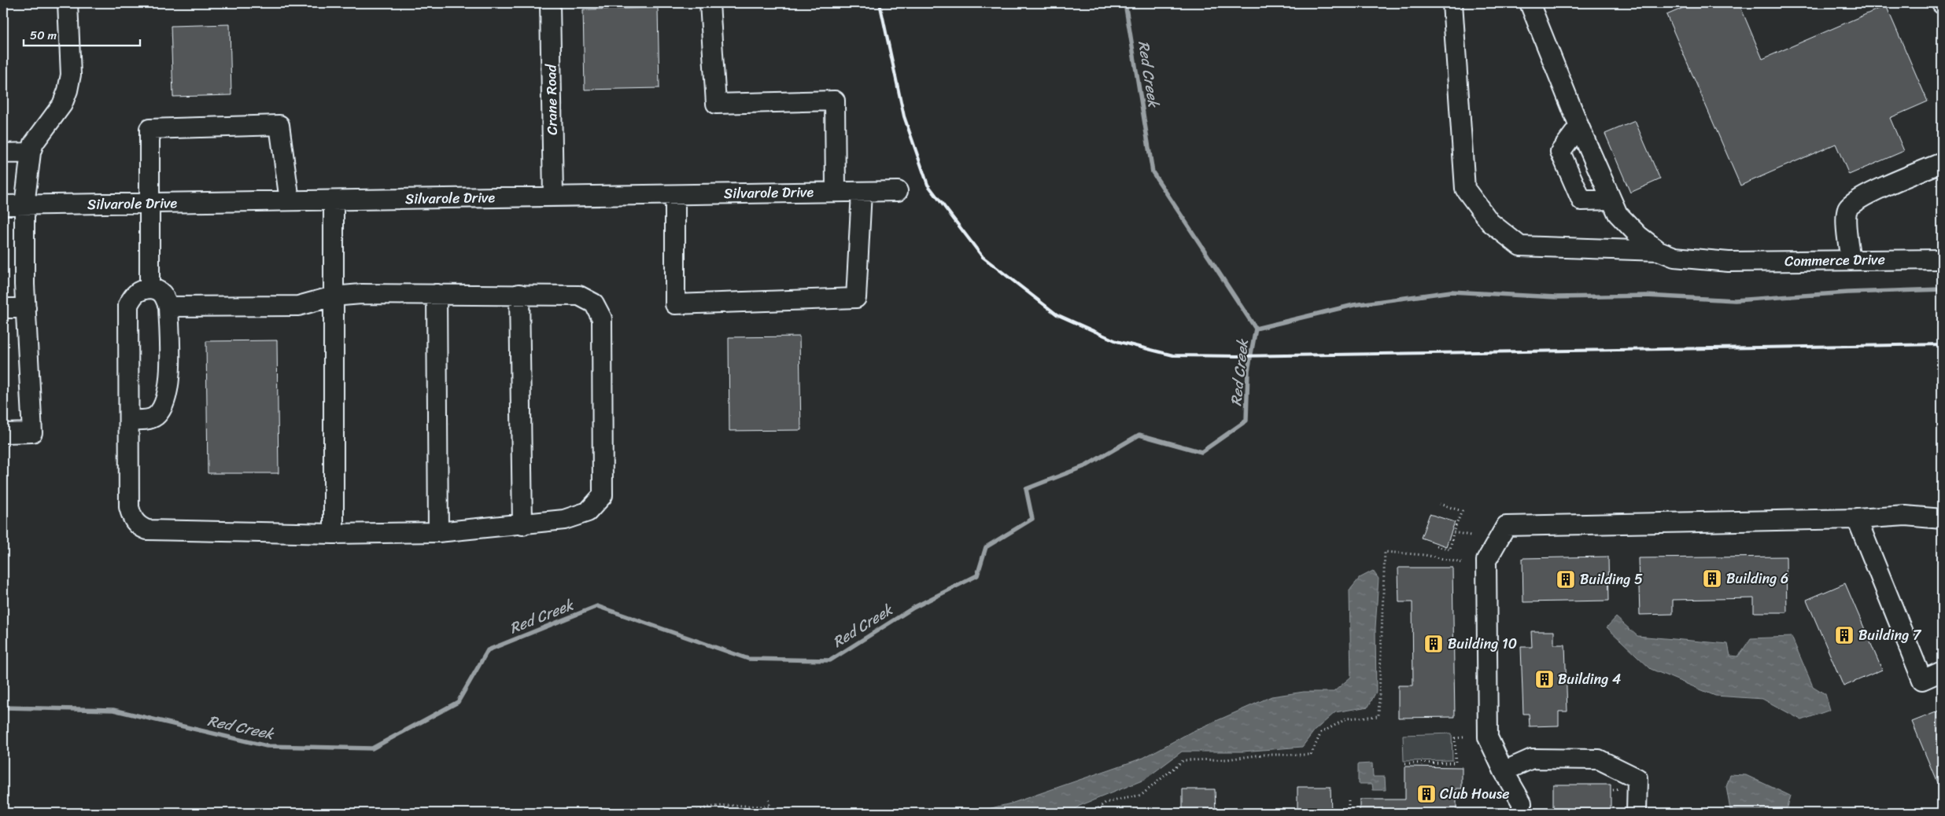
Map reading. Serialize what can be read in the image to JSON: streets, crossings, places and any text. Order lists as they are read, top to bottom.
{
  "streets": {
    "street": ["Crane Road", "Silvarole Drive", "Commerce Drive"]
  },
  "crossings": [
    ["Crane Road", "Silvarole Drive"]
  ],
  "water": ["Red Creek"],
  "places": {
    "building": [
      "Building 6",
      "Building 5",
      "Building 7",
      "Building 10",
      "Building 4",
      "Club House"
    ]
  },
  "scale_bar": "50 m"
}
